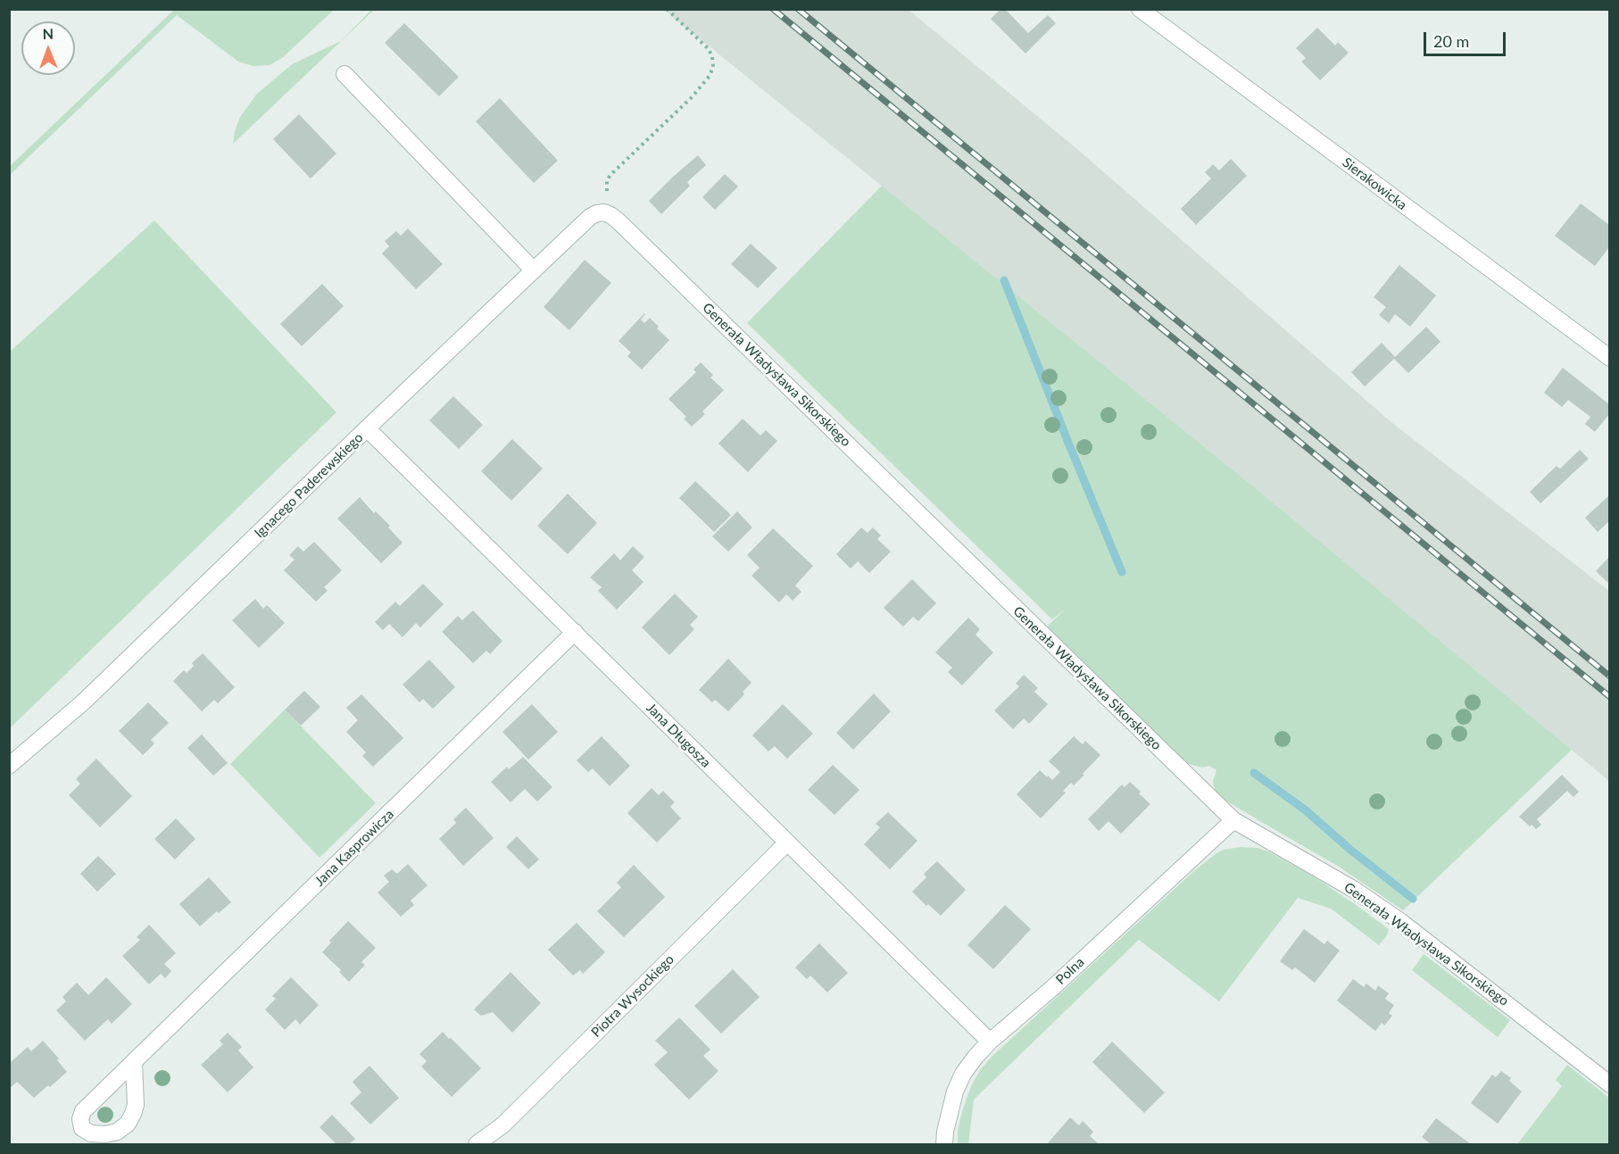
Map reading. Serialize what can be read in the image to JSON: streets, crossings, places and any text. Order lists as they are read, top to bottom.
{
  "streets": {
    "street": [
      "Sierakowicka",
      "Generała Władysława Sikorskiego",
      "Ignacego Paderewskiego",
      "Jana Długosza",
      "Jana Kasprowicza",
      "Polna",
      "Piotra Wysockiego"
    ]
  },
  "crossings": [
    ["Generała Władysława Sikorskiego", "Ignacego Paderewskiego"],
    ["Generała Władysława Sikorskiego", "Polna"],
    ["Ignacego Paderewskiego", "Jana Długosza"],
    ["Jana Długosza", "Jana Kasprowicza"],
    ["Jana Długosza", "Polna"],
    ["Jana Długosza", "Piotra Wysockiego"]
  ],
  "scale_bar": "20 m",
  "north": "top"
}
